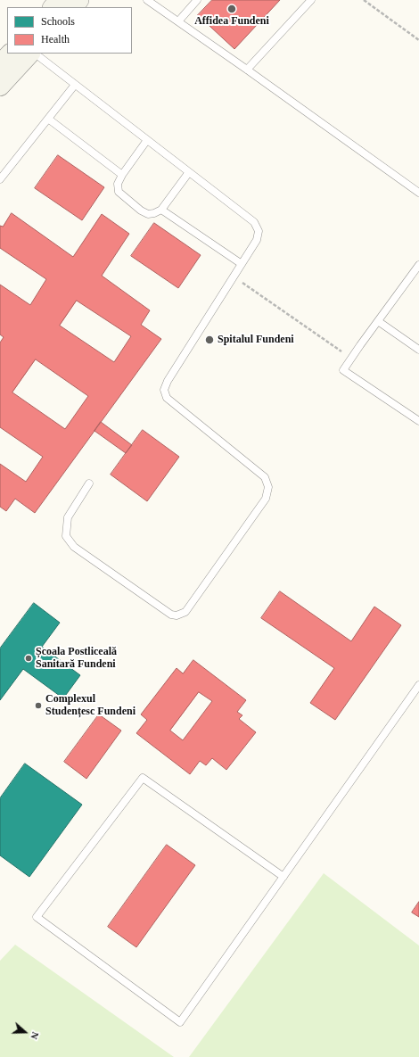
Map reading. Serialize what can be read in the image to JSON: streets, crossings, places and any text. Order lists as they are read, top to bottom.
{
  "places": [
    "Affidea Fundeni",
    "Spitalul Fundeni",
    "Școala Postliceală Sanitară Fundeni",
    "Complexul Studențesc Fundeni"
  ],
  "legend": ["Schools", "Health"],
  "north": "right"
}
